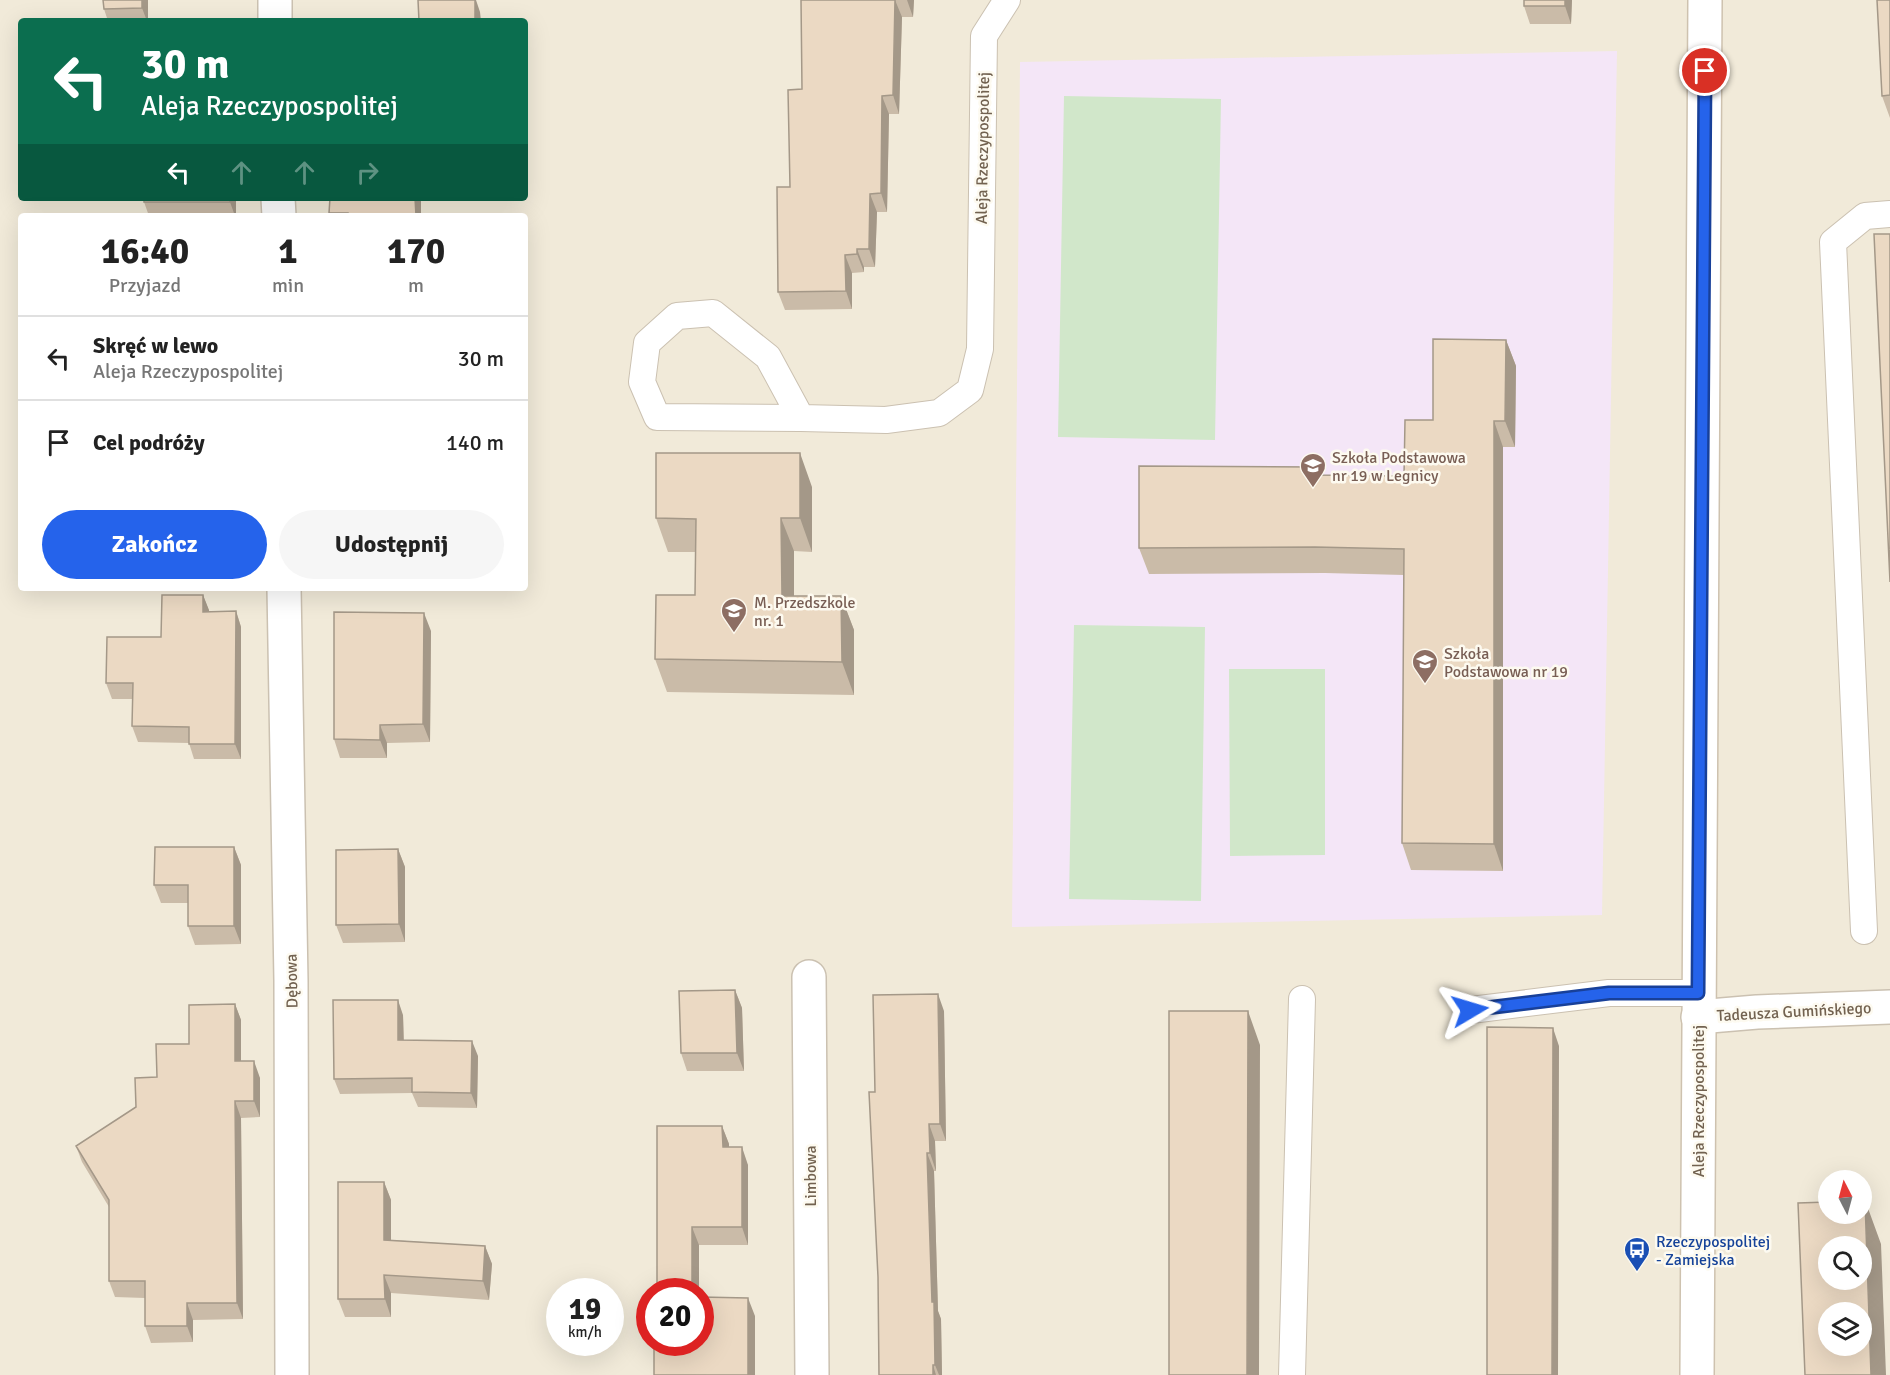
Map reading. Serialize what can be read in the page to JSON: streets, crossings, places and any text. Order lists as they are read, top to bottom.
{
  "streets": {
    "street": [
      "Aleja Rzeczypospolitej",
      "Dębowa",
      "Tadeusza Gumińskiego",
      "Limbowa"
    ]
  },
  "crossings": [
    ["Aleja Rzeczypospolitej", "Tadeusza Gumińskiego"]
  ],
  "places": {
    "school or university": ["Szkoła Podstawowa nr 19 w Legnicy", "M. Przedszkole nr. 1", "Szkoła Podstawowa nr 19"],
    "bus stop": ["Rzeczypospolitej - Zamiejska"]
  },
  "north": "top",
  "page": {
    "turn": ["30 m", "Aleja Rzeczypospolitej"],
    "eta": [
      "16:40",
      "Przyjazd",
      "1",
      "min",
      "170",
      "m"
    ],
    "list": [
      {
        "name": "Skręć w lewo",
        "note": "Aleja Rzeczypospolitej",
        "value": "30 m"
      },
      {
        "name": "Cel podróży",
        "value": "140 m"
      }
    ],
    "buttons": ["Zakończ", "Udostępnij"],
    "speed": "19 km/h",
    "limit": "20"
  }
}
